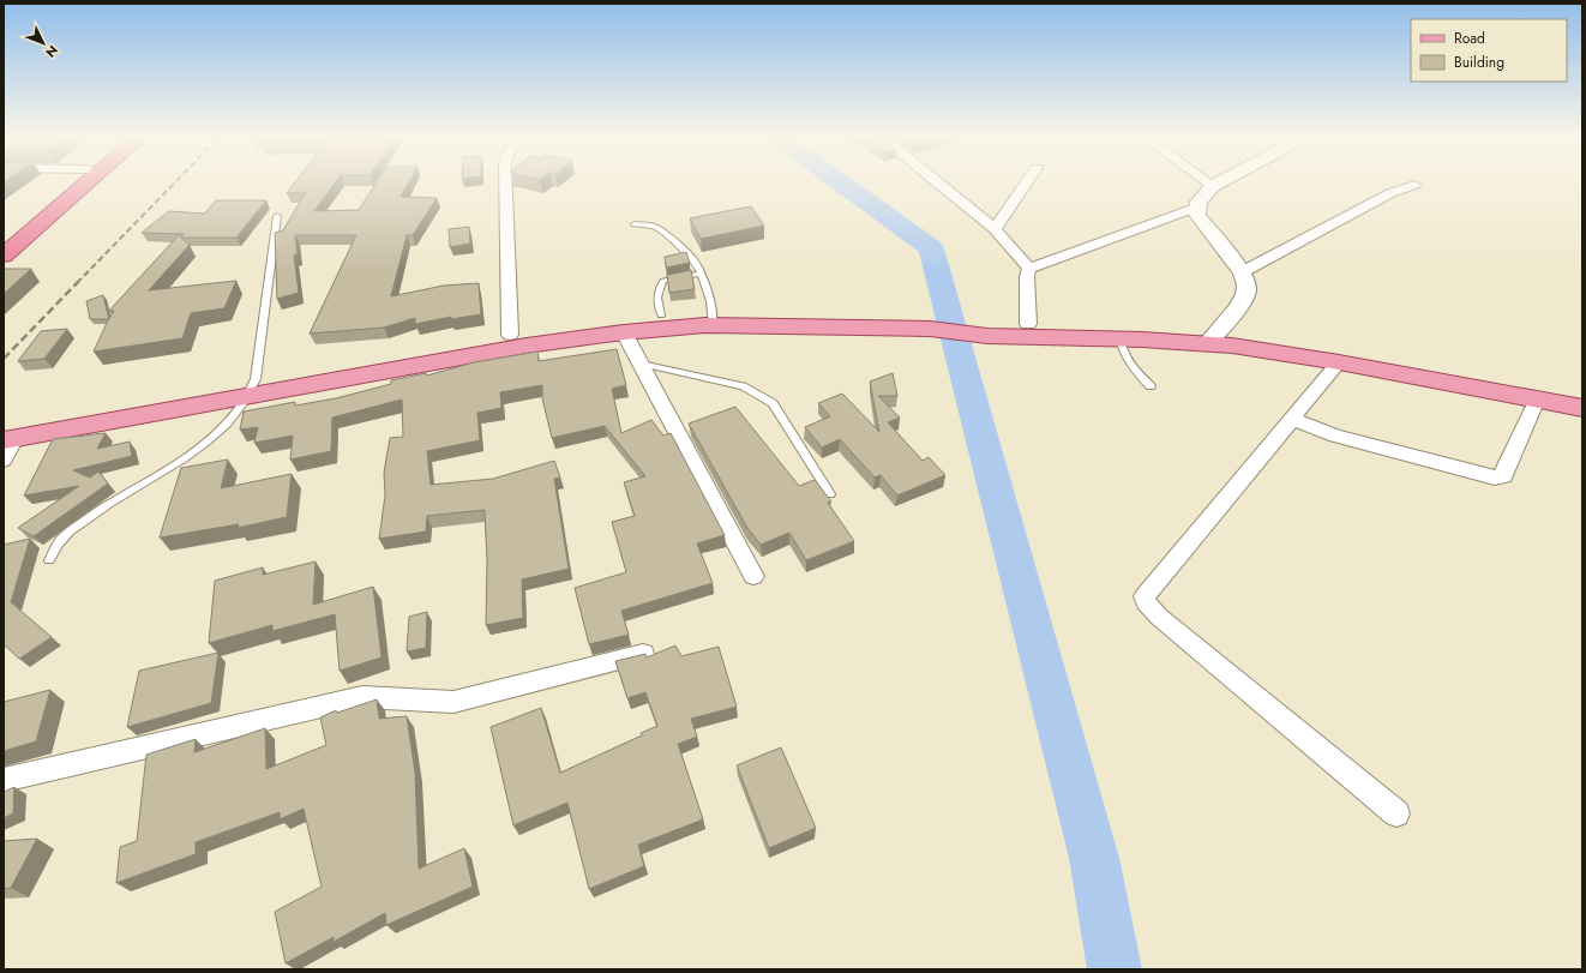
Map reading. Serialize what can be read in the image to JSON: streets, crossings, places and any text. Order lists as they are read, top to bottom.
{
  "legend": ["Road", "Building"],
  "north": "bottom right"
}
